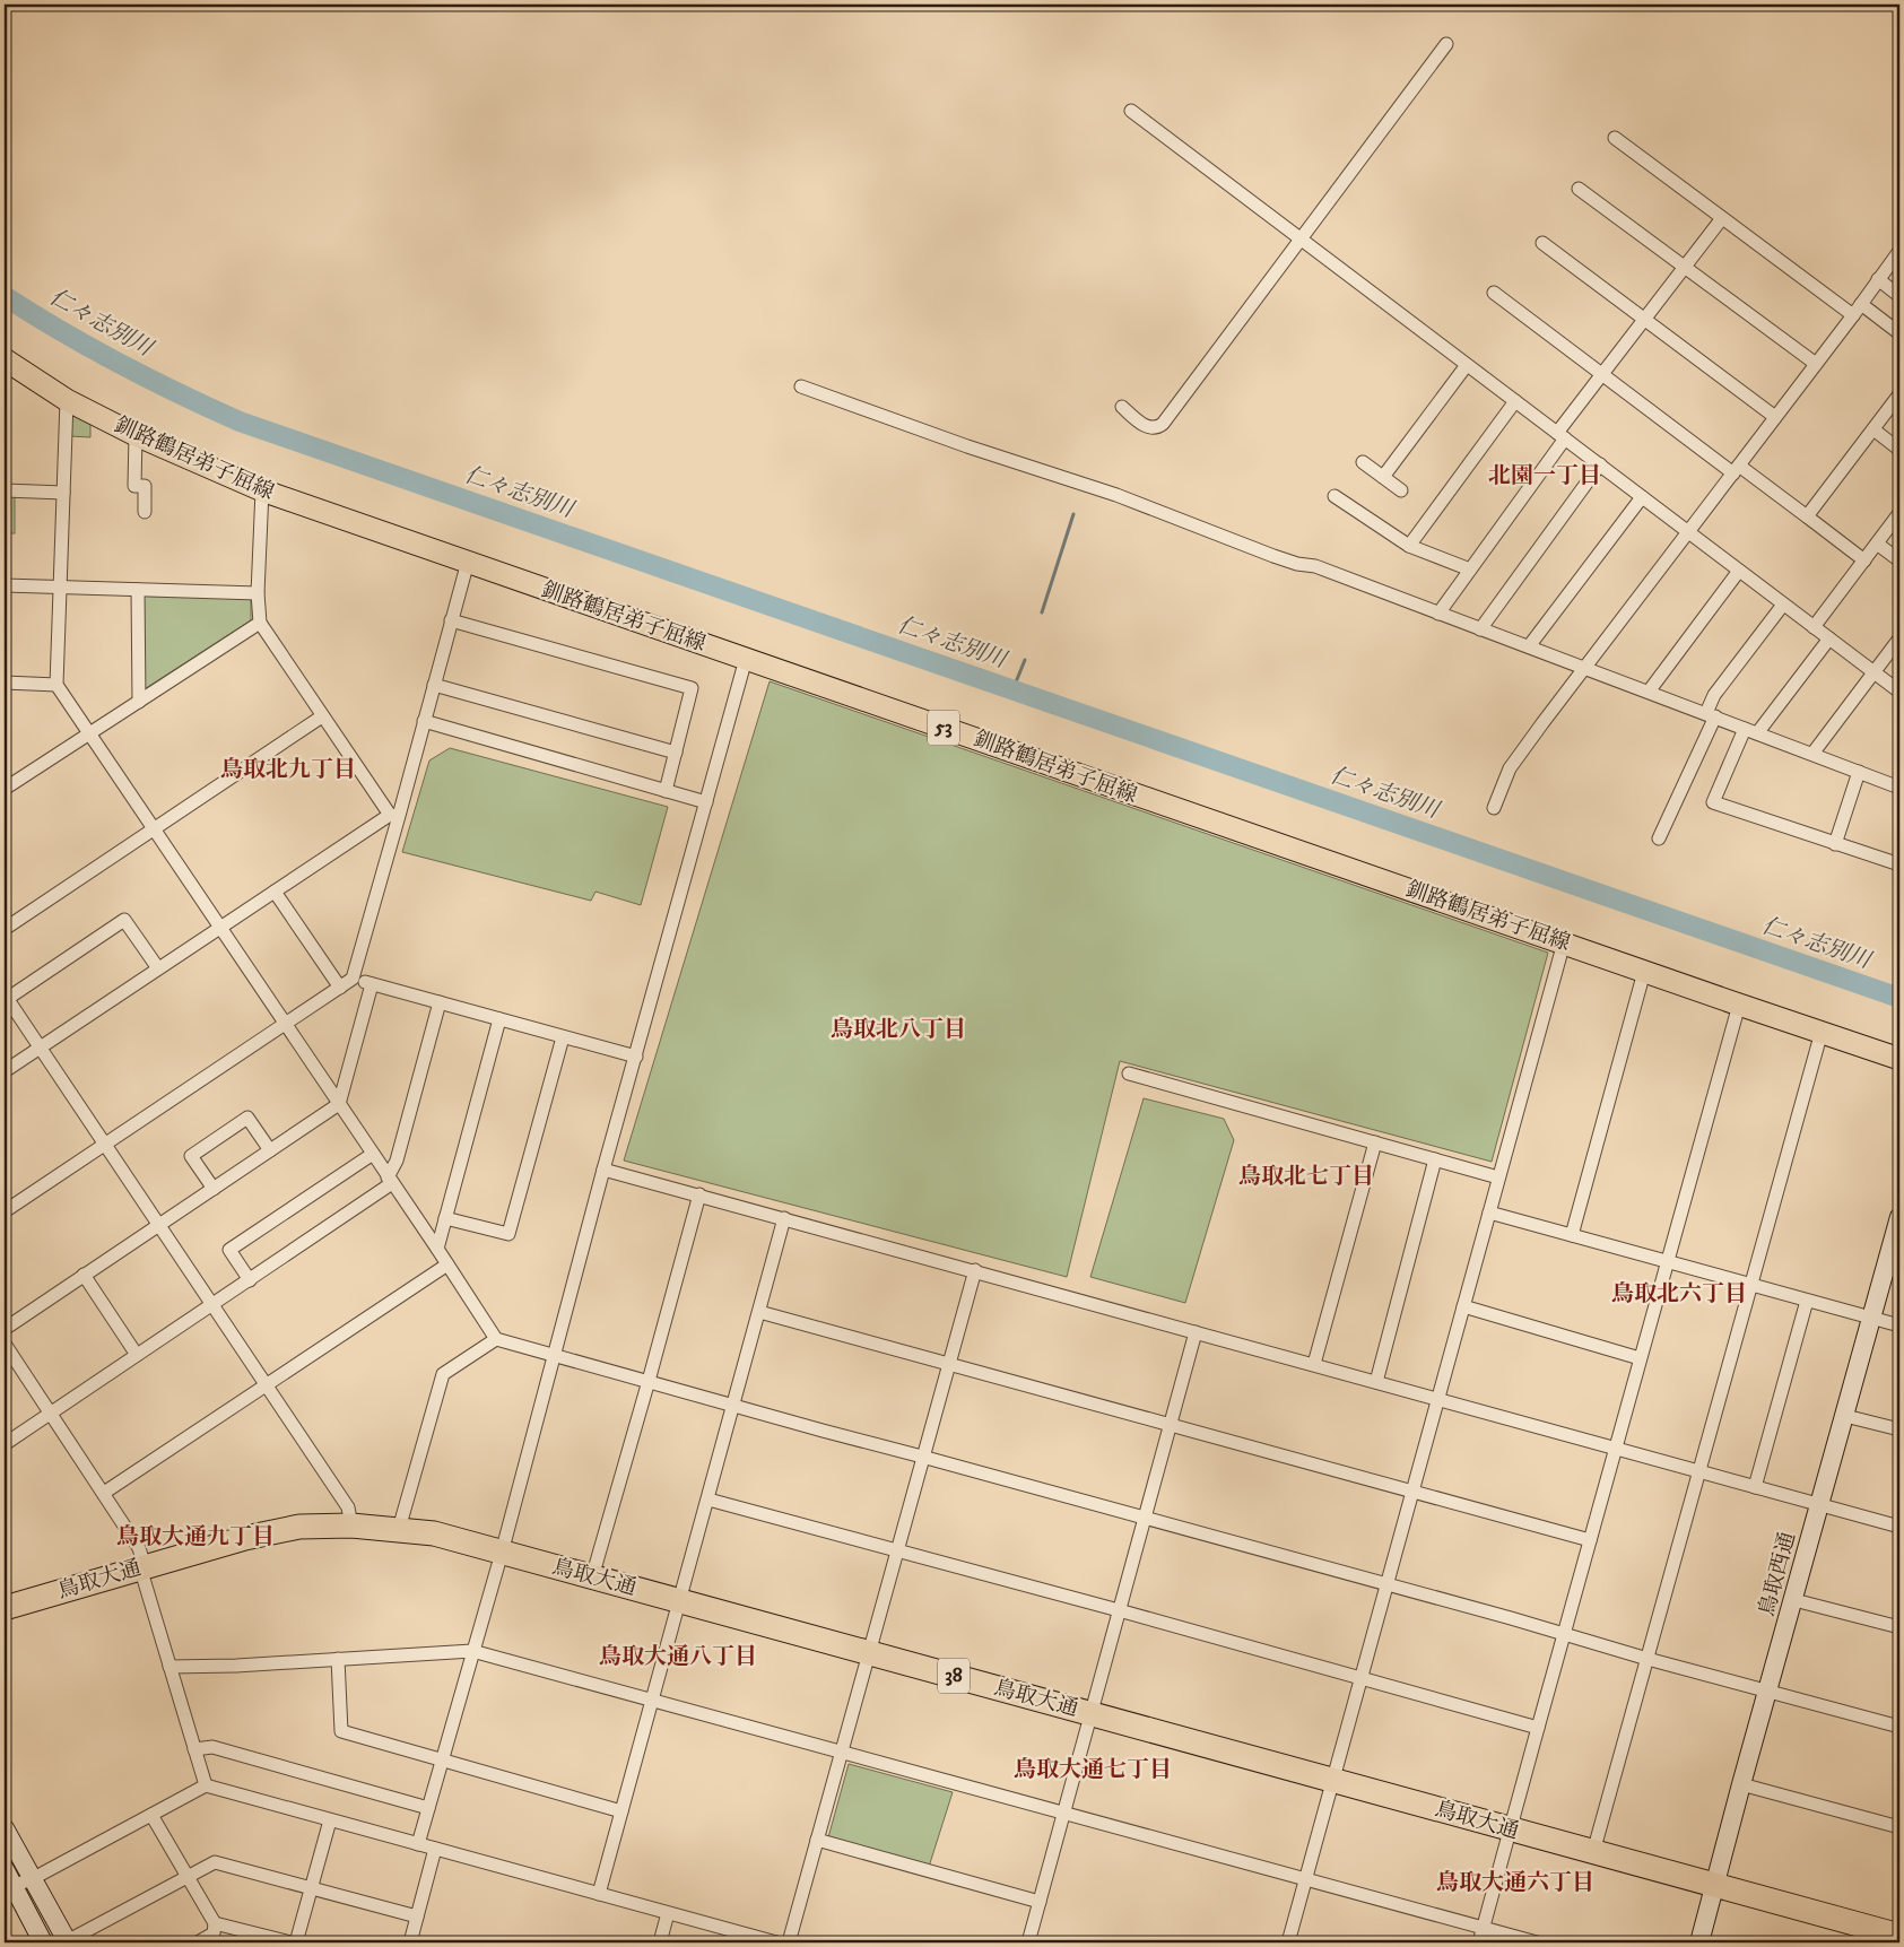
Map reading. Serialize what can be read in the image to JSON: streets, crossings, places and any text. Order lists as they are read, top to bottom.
{
  "streets": {
    "highway": ["鳥取大通", "38"],
    "main road": ["釧路鶴居弟子屈線", "53"],
    "street": ["鳥取西通"]
  },
  "crossings": [
    ["鳥取西通", "鳥取大通"]
  ],
  "districts": [
    "北園一丁目",
    "鳥取北九丁目",
    "鳥取北八丁目",
    "鳥取北七丁目",
    "鳥取北六丁目",
    "鳥取大通九丁目",
    "鳥取大通八丁目",
    "鳥取大通七丁目",
    "鳥取大通六丁目"
  ],
  "water": ["仁々志別川"]
}
